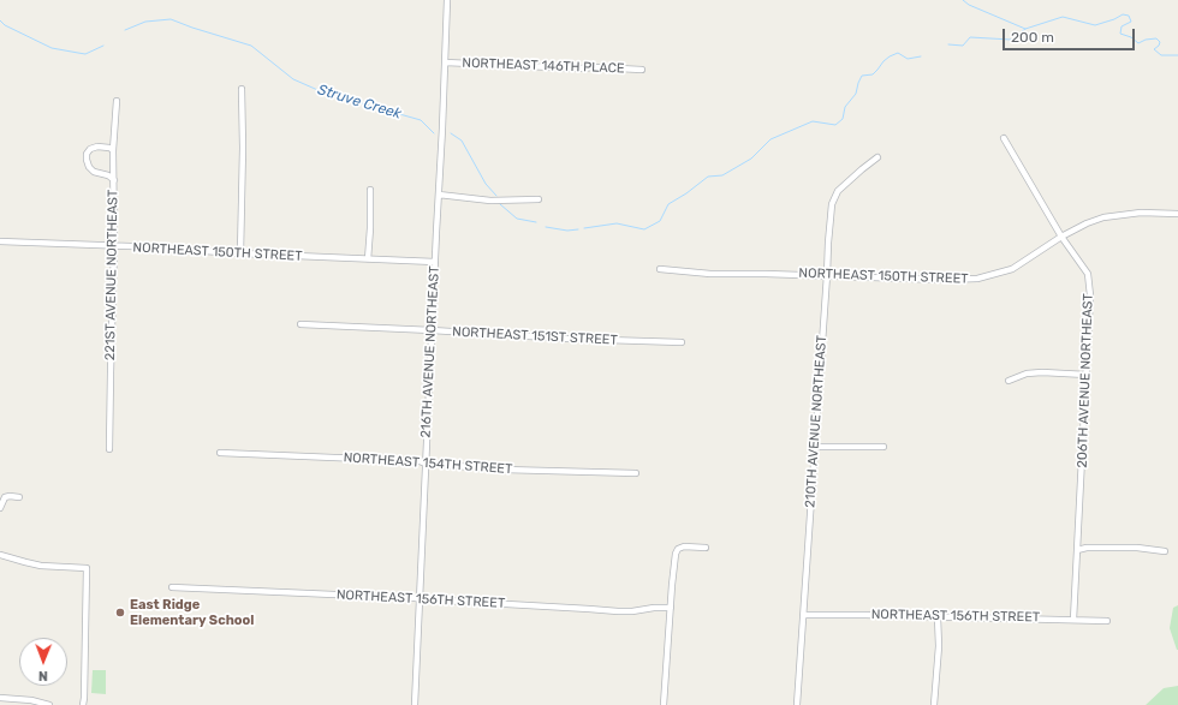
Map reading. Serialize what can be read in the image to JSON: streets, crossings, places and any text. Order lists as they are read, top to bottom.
{
  "streets": {
    "street": [
      "NORTHEAST 146TH PLACE",
      "NORTHEAST 150TH STREET",
      "221ST AVENUE NORTHEAST",
      "NORTHEAST 151ST STREET",
      "216TH AVENUE NORTHEAST",
      "206TH AVENUE NORTHEAST",
      "210TH AVENUE NORTHEAST",
      "NORTHEAST 154TH STREET",
      "NORTHEAST 156TH STREET"
    ]
  },
  "crossings": [
    ["NORTHEAST 146TH PLACE", "216TH AVENUE NORTHEAST"],
    ["NORTHEAST 150TH STREET", "221ST AVENUE NORTHEAST"],
    ["NORTHEAST 150TH STREET", "216TH AVENUE NORTHEAST"],
    ["NORTHEAST 150TH STREET", "206TH AVENUE NORTHEAST"],
    ["NORTHEAST 150TH STREET", "210TH AVENUE NORTHEAST"],
    ["NORTHEAST 151ST STREET", "216TH AVENUE NORTHEAST"],
    ["216TH AVENUE NORTHEAST", "NORTHEAST 154TH STREET"],
    ["216TH AVENUE NORTHEAST", "NORTHEAST 156TH STREET"],
    ["206TH AVENUE NORTHEAST", "NORTHEAST 156TH STREET"],
    ["210TH AVENUE NORTHEAST", "NORTHEAST 156TH STREET"]
  ],
  "water": ["Struve Creek"],
  "places": ["East Ridge Elementary School"],
  "scale_bar": "200 m",
  "north": "bottom"
}
